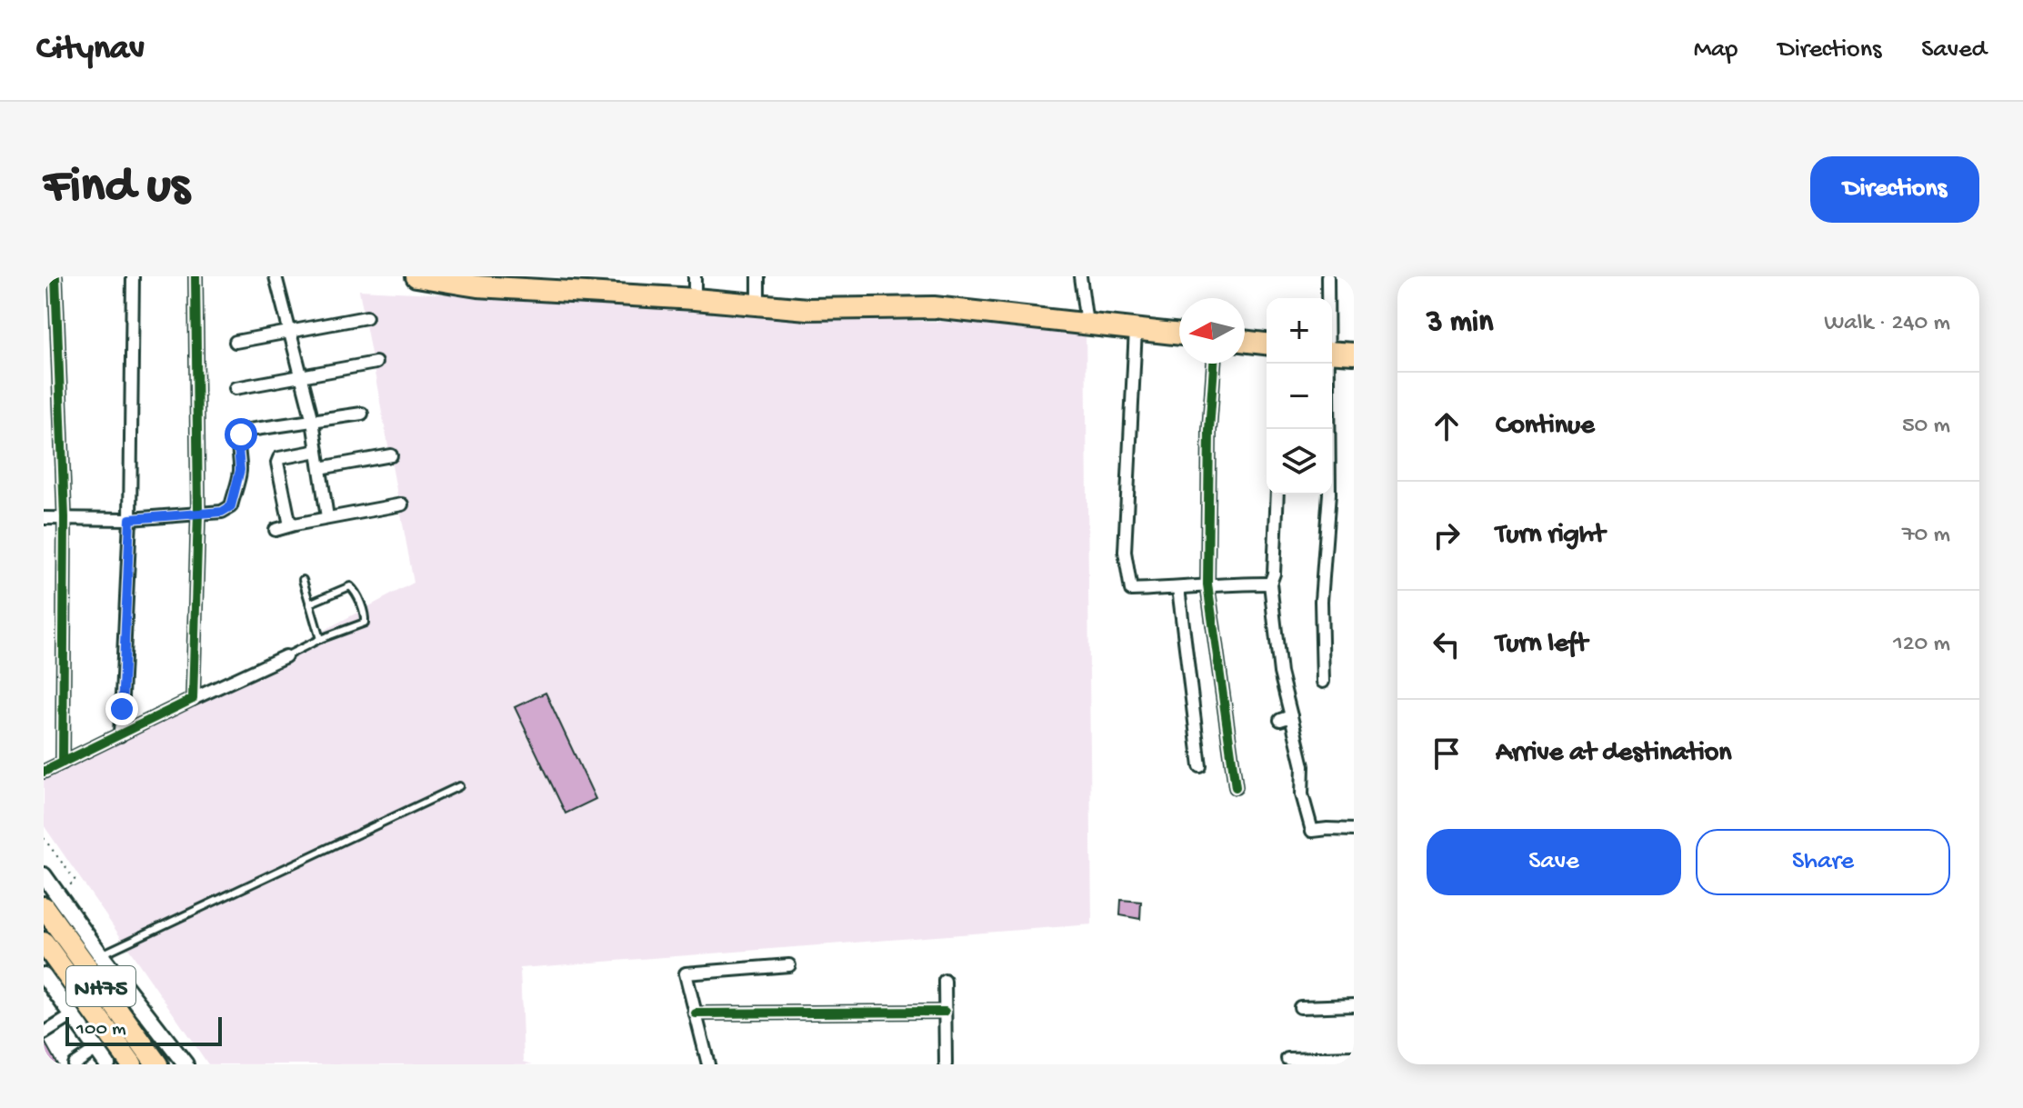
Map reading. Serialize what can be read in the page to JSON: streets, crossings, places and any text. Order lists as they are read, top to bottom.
{
  "streets": {
    "highway": ["NH75"]
  },
  "scale_bar": "100 m",
  "north": "left",
  "page": {
    "header": "Citynav",
    "nav": ["Map", "Directions", "Saved"],
    "buttons": [
      "Directions",
      ["Save", "Share"]
    ],
    "title": "Find us",
    "heading": ["3 min", "Walk · 240 m"],
    "map_buttons": ["+", "−"],
    "list": [
      ["Continue", "50 m"],
      ["Turn right", "70 m"],
      ["Turn left", "120 m"],
      "Arrive at destination"
    ],
    "scale": "100 m"
  }
}
